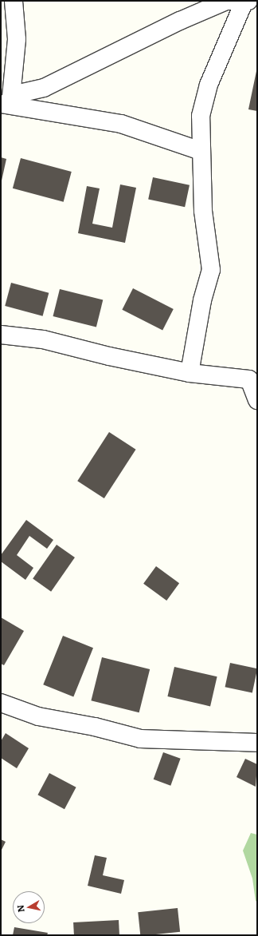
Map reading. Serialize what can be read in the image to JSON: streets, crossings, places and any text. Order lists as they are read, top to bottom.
{
  "north": "left"
}
